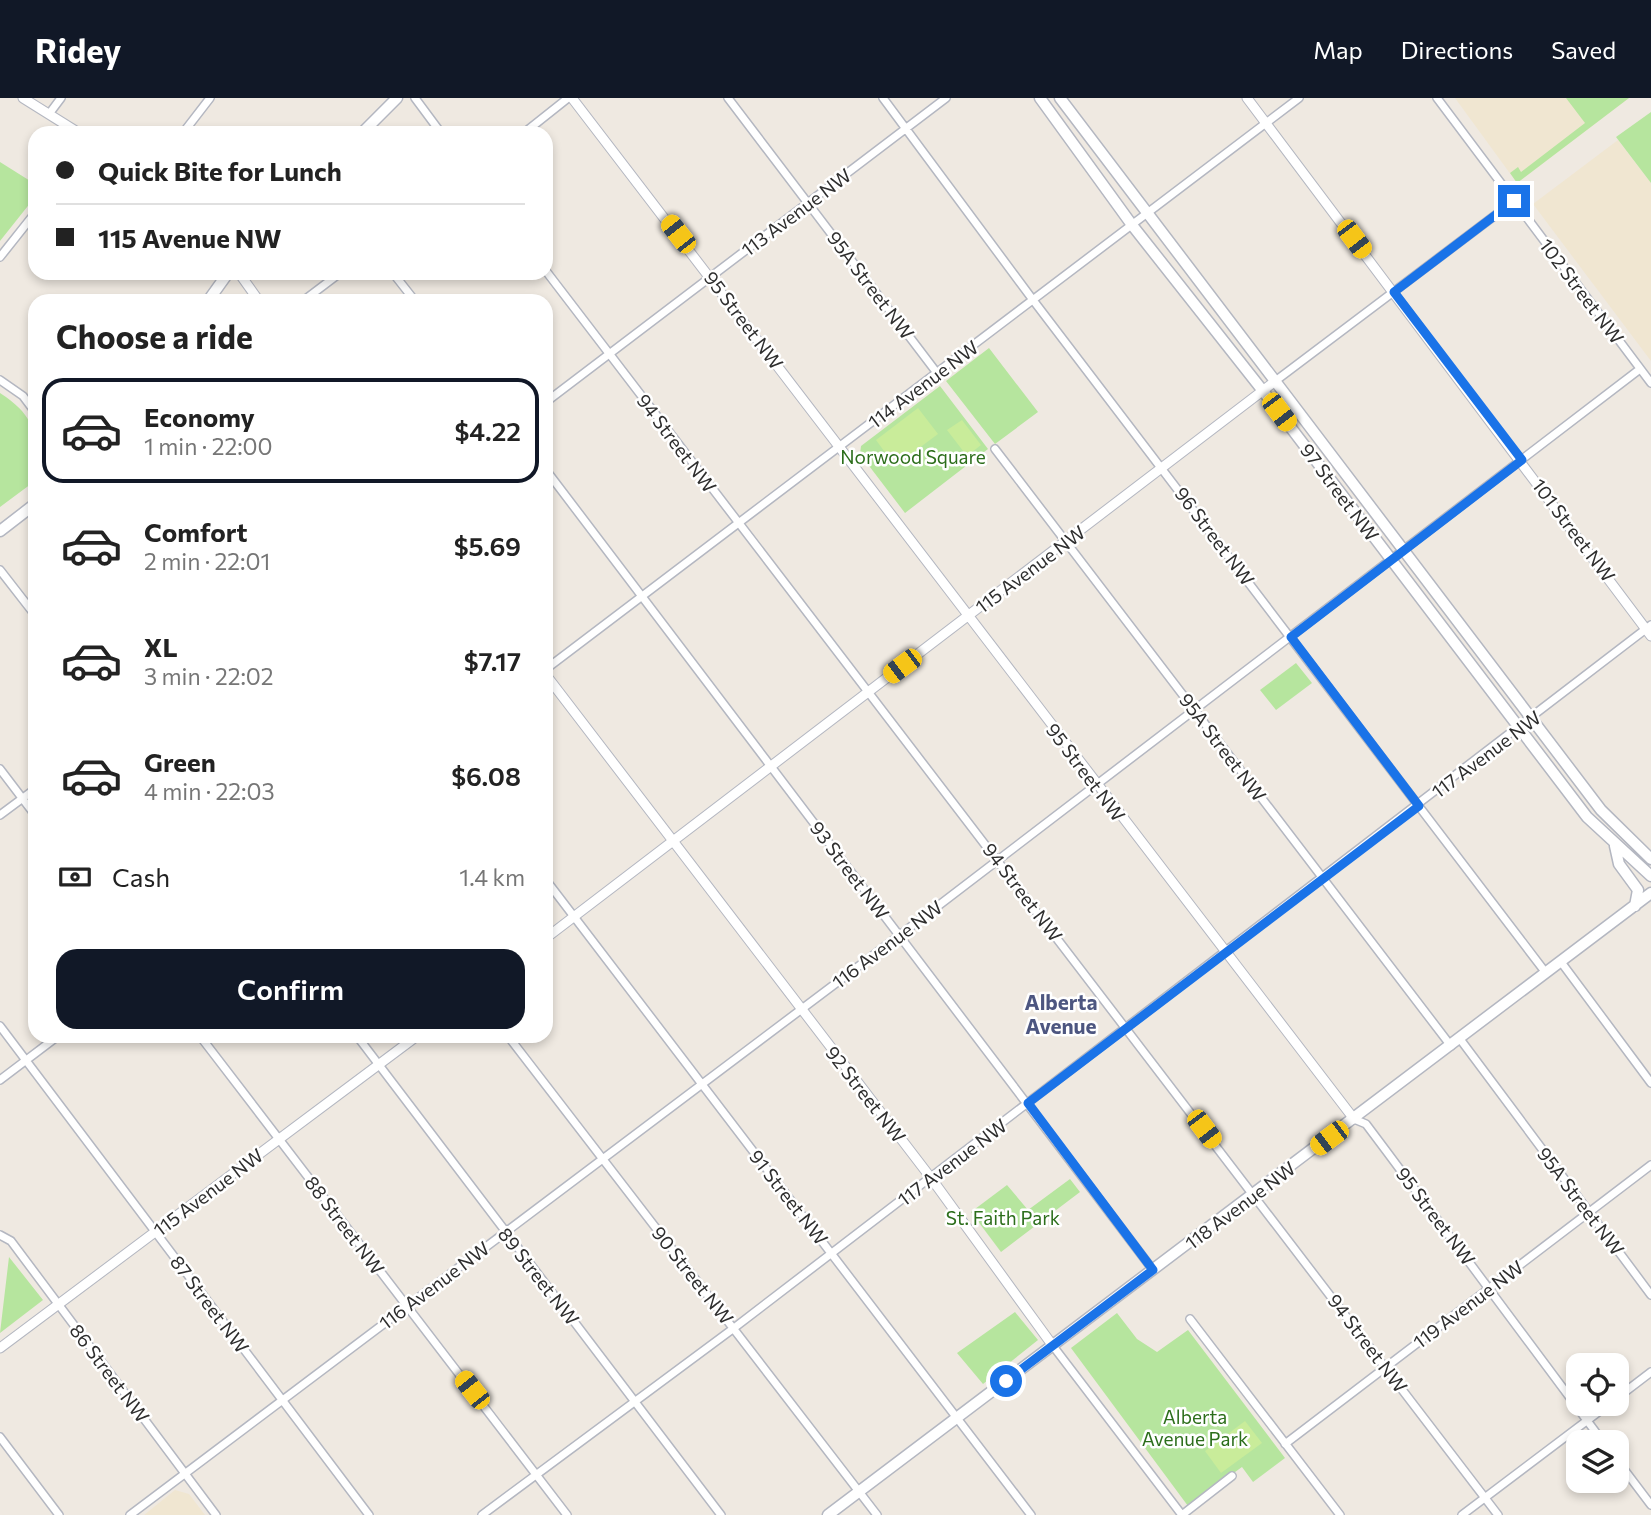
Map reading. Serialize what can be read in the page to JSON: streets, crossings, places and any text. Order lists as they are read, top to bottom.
{
  "streets": {
    "main road": ["97 Street NW", "118 Avenue NW"],
    "street": [
      "113 Avenue NW",
      "95A Street NW",
      "102 Street NW",
      "95 Street NW",
      "114 Avenue NW",
      "94 Street NW",
      "101 Street NW",
      "96 Street NW",
      "115 Avenue NW",
      "117 Avenue NW",
      "93 Street NW",
      "116 Avenue NW",
      "92 Street NW",
      "91 Street NW",
      "88 Street NW",
      "90 Street NW",
      "89 Street NW",
      "87 Street NW",
      "119 Avenue NW",
      "86 Street NW"
    ]
  },
  "crossings": [
    ["113 Avenue NW", "95A Street NW"],
    ["113 Avenue NW", "95 Street NW"],
    ["113 Avenue NW", "94 Street NW"],
    ["113 Avenue NW", "96 Street NW"],
    ["95A Street NW", "114 Avenue NW"],
    ["95A Street NW", "115 Avenue NW"],
    ["95A Street NW", "117 Avenue NW"],
    ["95A Street NW", "116 Avenue NW"],
    ["95A Street NW", "118 Avenue NW"],
    ["95A Street NW", "119 Avenue NW"],
    ["102 Street NW", "115 Avenue NW"],
    ["102 Street NW", "116 Avenue NW"],
    ["95 Street NW", "114 Avenue NW"],
    ["95 Street NW", "115 Avenue NW"],
    ["95 Street NW", "117 Avenue NW"],
    ["95 Street NW", "116 Avenue NW"],
    ["95 Street NW", "118 Avenue NW"],
    ["95 Street NW", "119 Avenue NW"],
    ["114 Avenue NW", "94 Street NW"],
    ["114 Avenue NW", "97 Street NW"],
    ["114 Avenue NW", "101 Street NW"],
    ["114 Avenue NW", "96 Street NW"],
    ["114 Avenue NW", "93 Street NW"],
    ["94 Street NW", "115 Avenue NW"],
    ["94 Street NW", "117 Avenue NW"],
    ["94 Street NW", "116 Avenue NW"],
    ["94 Street NW", "118 Avenue NW"],
    ["94 Street NW", "119 Avenue NW"],
    ["97 Street NW", "115 Avenue NW"],
    ["97 Street NW", "117 Avenue NW"],
    ["97 Street NW", "116 Avenue NW"],
    ["101 Street NW", "115 Avenue NW"],
    ["101 Street NW", "117 Avenue NW"],
    ["101 Street NW", "116 Avenue NW"],
    ["96 Street NW", "115 Avenue NW"],
    ["96 Street NW", "117 Avenue NW"],
    ["96 Street NW", "116 Avenue NW"],
    ["96 Street NW", "118 Avenue NW"],
    ["115 Avenue NW", "93 Street NW"],
    ["115 Avenue NW", "92 Street NW"],
    ["115 Avenue NW", "91 Street NW"],
    ["115 Avenue NW", "88 Street NW"],
    ["115 Avenue NW", "89 Street NW"],
    ["115 Avenue NW", "87 Street NW"],
    ["115 Avenue NW", "86 Street NW"],
    ["117 Avenue NW", "93 Street NW"],
    ["117 Avenue NW", "92 Street NW"],
    ["117 Avenue NW", "91 Street NW"],
    ["117 Avenue NW", "88 Street NW"],
    ["117 Avenue NW", "90 Street NW"],
    ["117 Avenue NW", "89 Street NW"],
    ["93 Street NW", "116 Avenue NW"],
    ["93 Street NW", "118 Avenue NW"],
    ["116 Avenue NW", "92 Street NW"],
    ["116 Avenue NW", "91 Street NW"],
    ["116 Avenue NW", "88 Street NW"],
    ["116 Avenue NW", "90 Street NW"],
    ["116 Avenue NW", "89 Street NW"],
    ["116 Avenue NW", "87 Street NW"],
    ["116 Avenue NW", "86 Street NW"],
    ["92 Street NW", "118 Avenue NW"],
    ["91 Street NW", "118 Avenue NW"],
    ["118 Avenue NW", "90 Street NW"]
  ],
  "districts": ["Alberta Avenue"],
  "parks": ["Norwood Square", "St. Faith Park", "Alberta Avenue Park"],
  "page": {
    "header": "Ridey",
    "nav": ["Map", "Directions", "Saved"],
    "banner": ["Quick Bite for Lunch", "115 Avenue NW"],
    "heading": "Choose a ride",
    "list": [
      {
        "name": "Economy",
        "note": "1 min · 22:00",
        "value": "$4.22"
      },
      {
        "name": "Comfort",
        "note": "2 min · 22:01",
        "value": "$5.69"
      },
      {
        "name": "XL",
        "note": "3 min · 22:02",
        "value": "$7.17"
      },
      {
        "name": "Green",
        "note": "4 min · 22:03",
        "value": "$6.08"
      }
    ],
    "pay": ["Cash", "1.4 km"],
    "buttons": "Confirm"
  }
}
